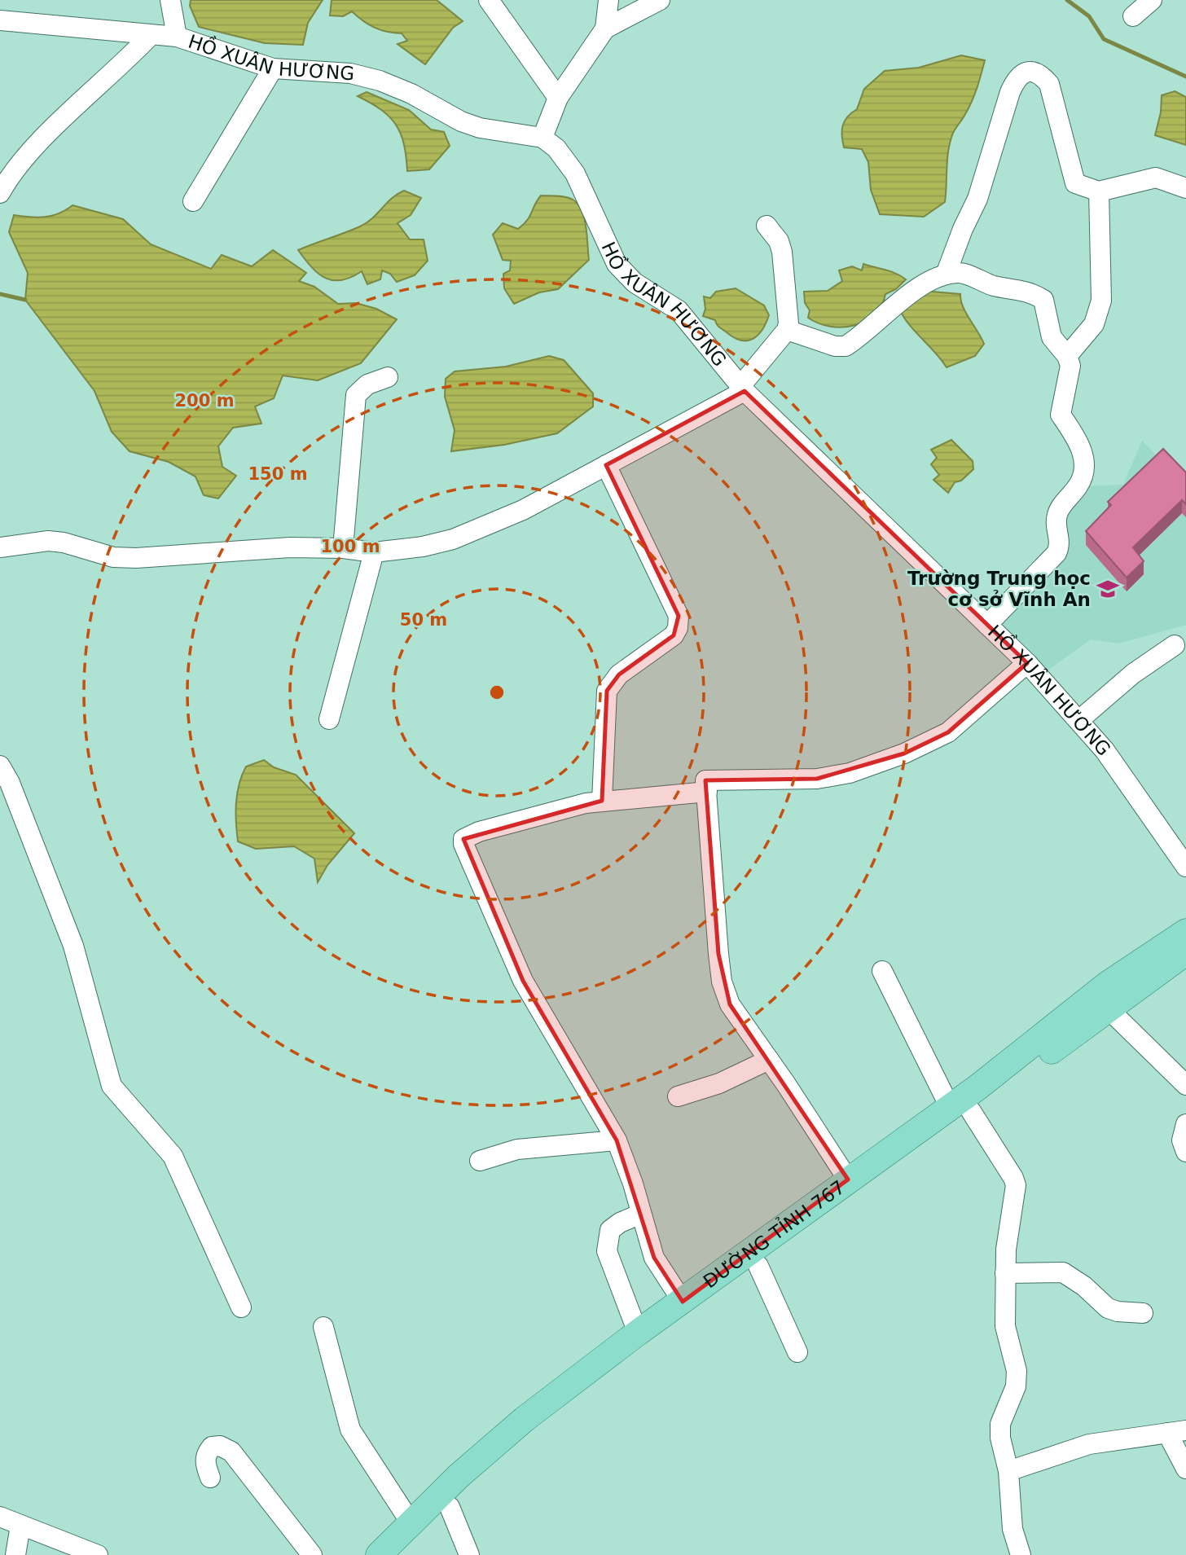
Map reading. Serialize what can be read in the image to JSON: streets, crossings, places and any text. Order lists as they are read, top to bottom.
{
  "streets": {
    "main road": ["ĐƯỜNG TỈNH 767"],
    "street": ["HỒ XUÂN HƯƠNG"]
  },
  "places": {
    "school or university": ["Trường Trung học cơ sở Vĩnh An"]
  },
  "rings": [
    "200 m",
    "150 m",
    "100 m",
    "50 m"
  ]
}
